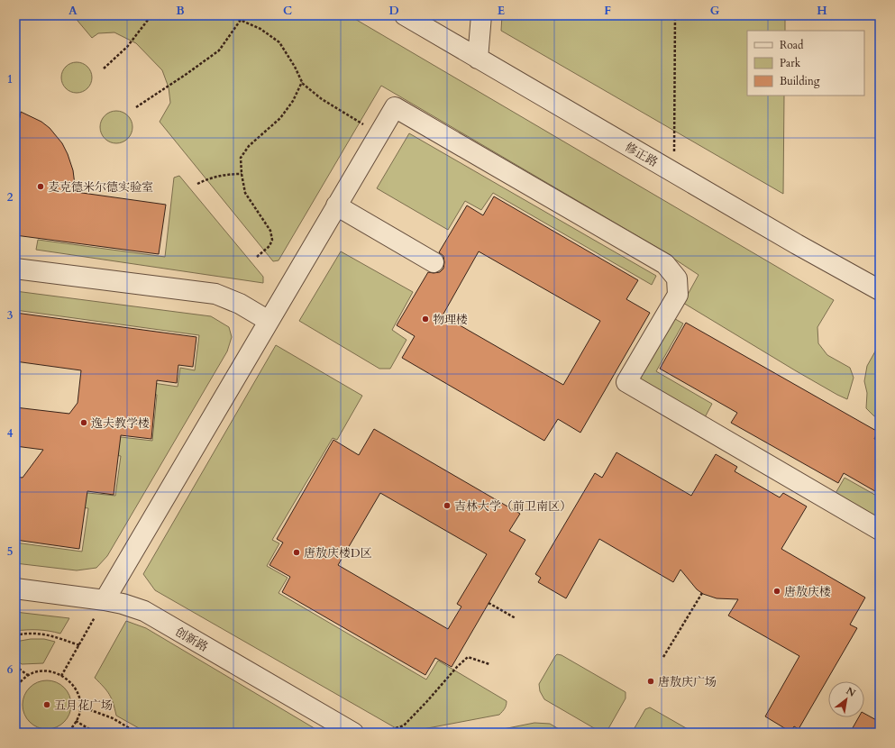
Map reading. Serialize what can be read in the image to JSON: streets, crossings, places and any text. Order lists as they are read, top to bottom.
{
  "streets": {
    "street": ["修正路", "创新路"]
  },
  "places": [
    "麦克德米尔德实验室",
    "物理楼",
    "逸夫教学楼",
    "吉林大学（前卫南区）",
    "唐敖庆楼D区",
    "唐敖庆楼",
    "唐敖庆广场",
    "五月花广场"
  ],
  "legend": ["Road", "Park", "Building"],
  "north": "top right",
  "grid": {
    "columns": [
      "A",
      "B",
      "C",
      "D",
      "E",
      "F",
      "G",
      "H"
    ],
    "rows": [
      "1",
      "2",
      "3",
      "4",
      "5",
      "6"
    ]
  }
}
